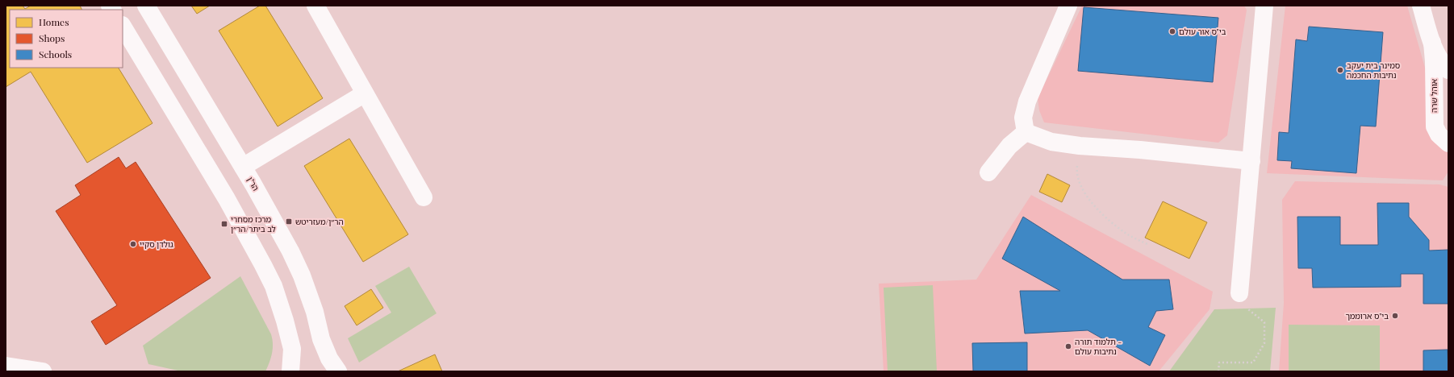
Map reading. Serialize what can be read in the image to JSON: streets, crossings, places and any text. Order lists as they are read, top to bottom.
{
  "streets": {
    "street": ["אוהל שרה", "הר\"ן"]
  },
  "places": {
    "other": [
      "בי\"ס אור עולם",
      "סמינר בית יעקב נתיבות החכמה",
      "גולדן סקיי",
      "בי\"ס ארוממך",
      "תלמוד תורה - נתיבות עולם"
    ],
    "transit": ["הר״ן/מעזריטש", "מרכז מסחרי לב ביתר/הר״ן"]
  },
  "legend": ["Homes", "Shops", "Schools"]
}
